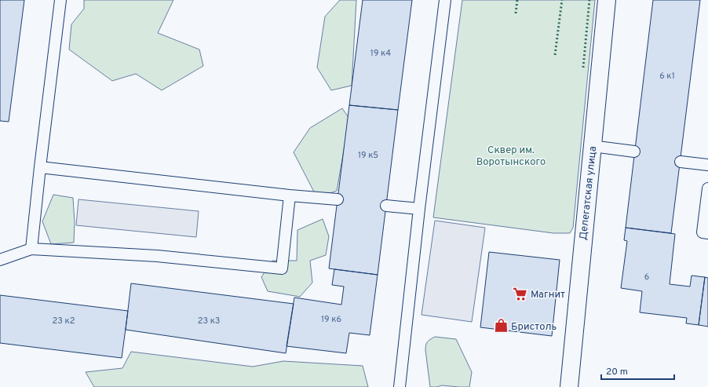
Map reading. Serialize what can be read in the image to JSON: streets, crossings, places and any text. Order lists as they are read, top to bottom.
{
  "streets": {
    "street": ["Делегатская улица"]
  },
  "parks": ["Сквер им. Воротынского"],
  "places": {
    "supermarket": ["Магнит"],
    "shop": ["Бристоль"]
  },
  "house_numbers": [
    "19 к4",
    "6 к1",
    "19 к5",
    "6",
    "19 к6",
    "23 к2",
    "23 к3"
  ],
  "scale_bar": "20 m"
}
